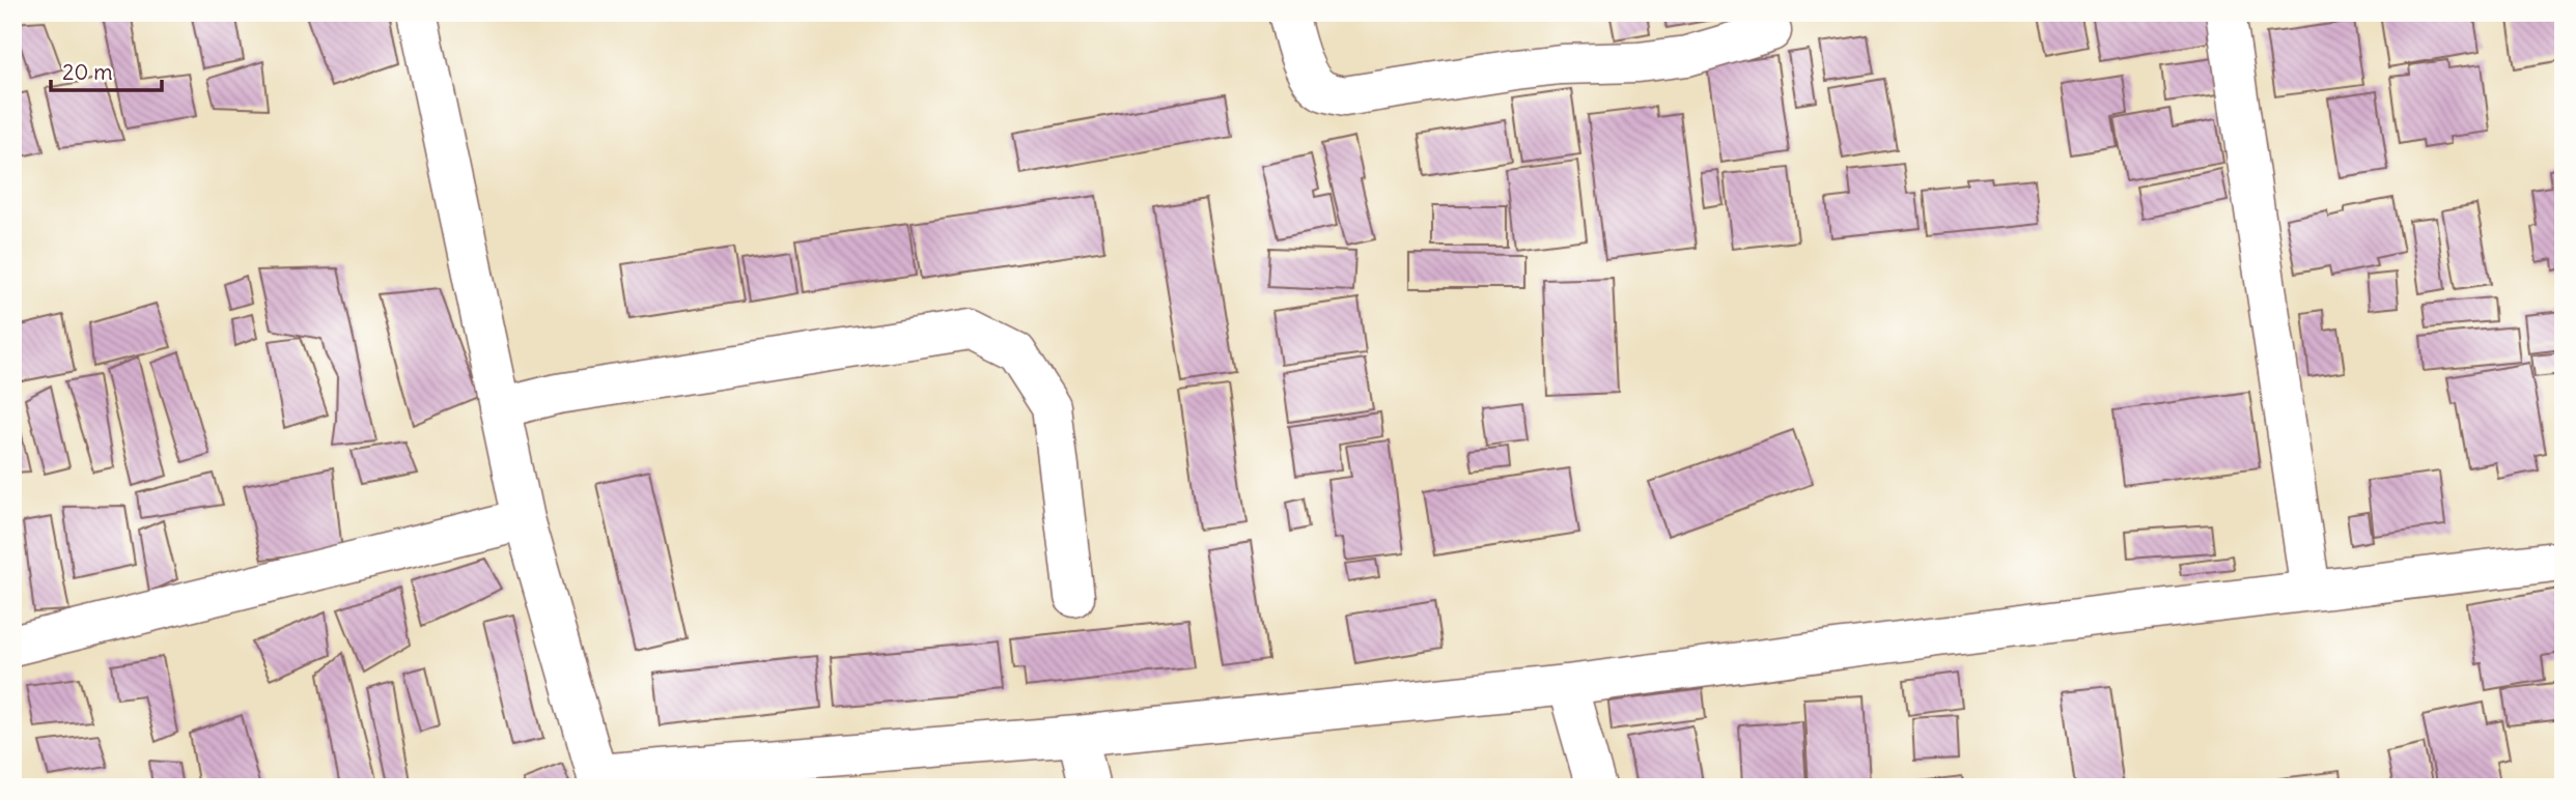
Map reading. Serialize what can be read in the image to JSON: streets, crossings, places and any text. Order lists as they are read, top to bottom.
{
  "scale_bar": "20 m"
}
